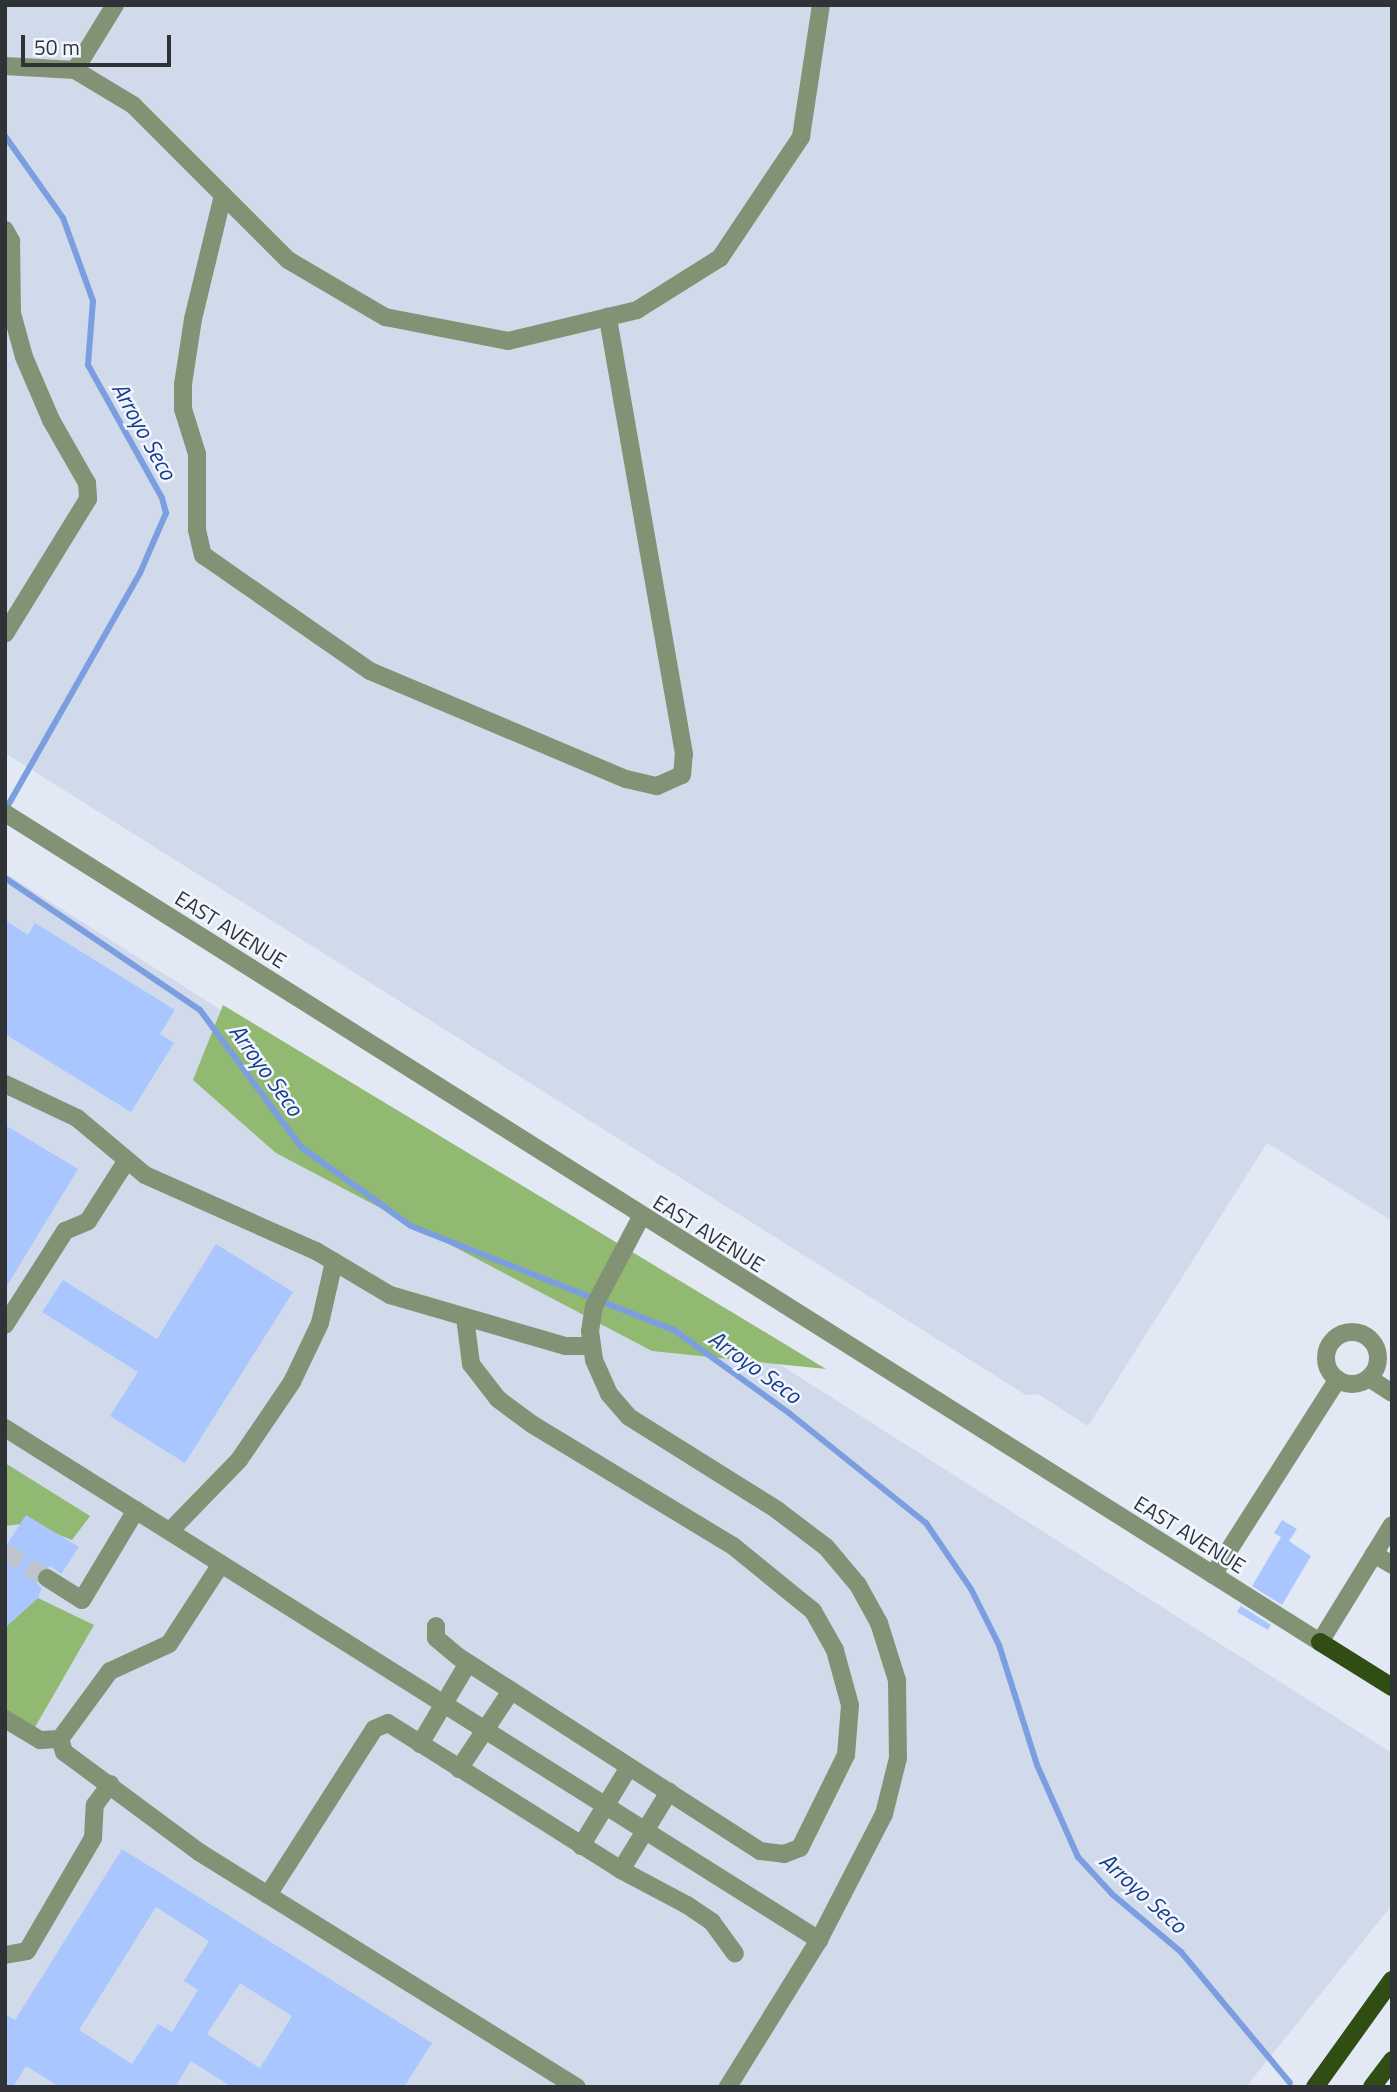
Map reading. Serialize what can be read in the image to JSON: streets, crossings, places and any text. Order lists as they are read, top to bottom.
{
  "streets": {
    "main road": ["EAST AVENUE"]
  },
  "water": ["Arroyo Seco"],
  "scale_bar": "50 m"
}
